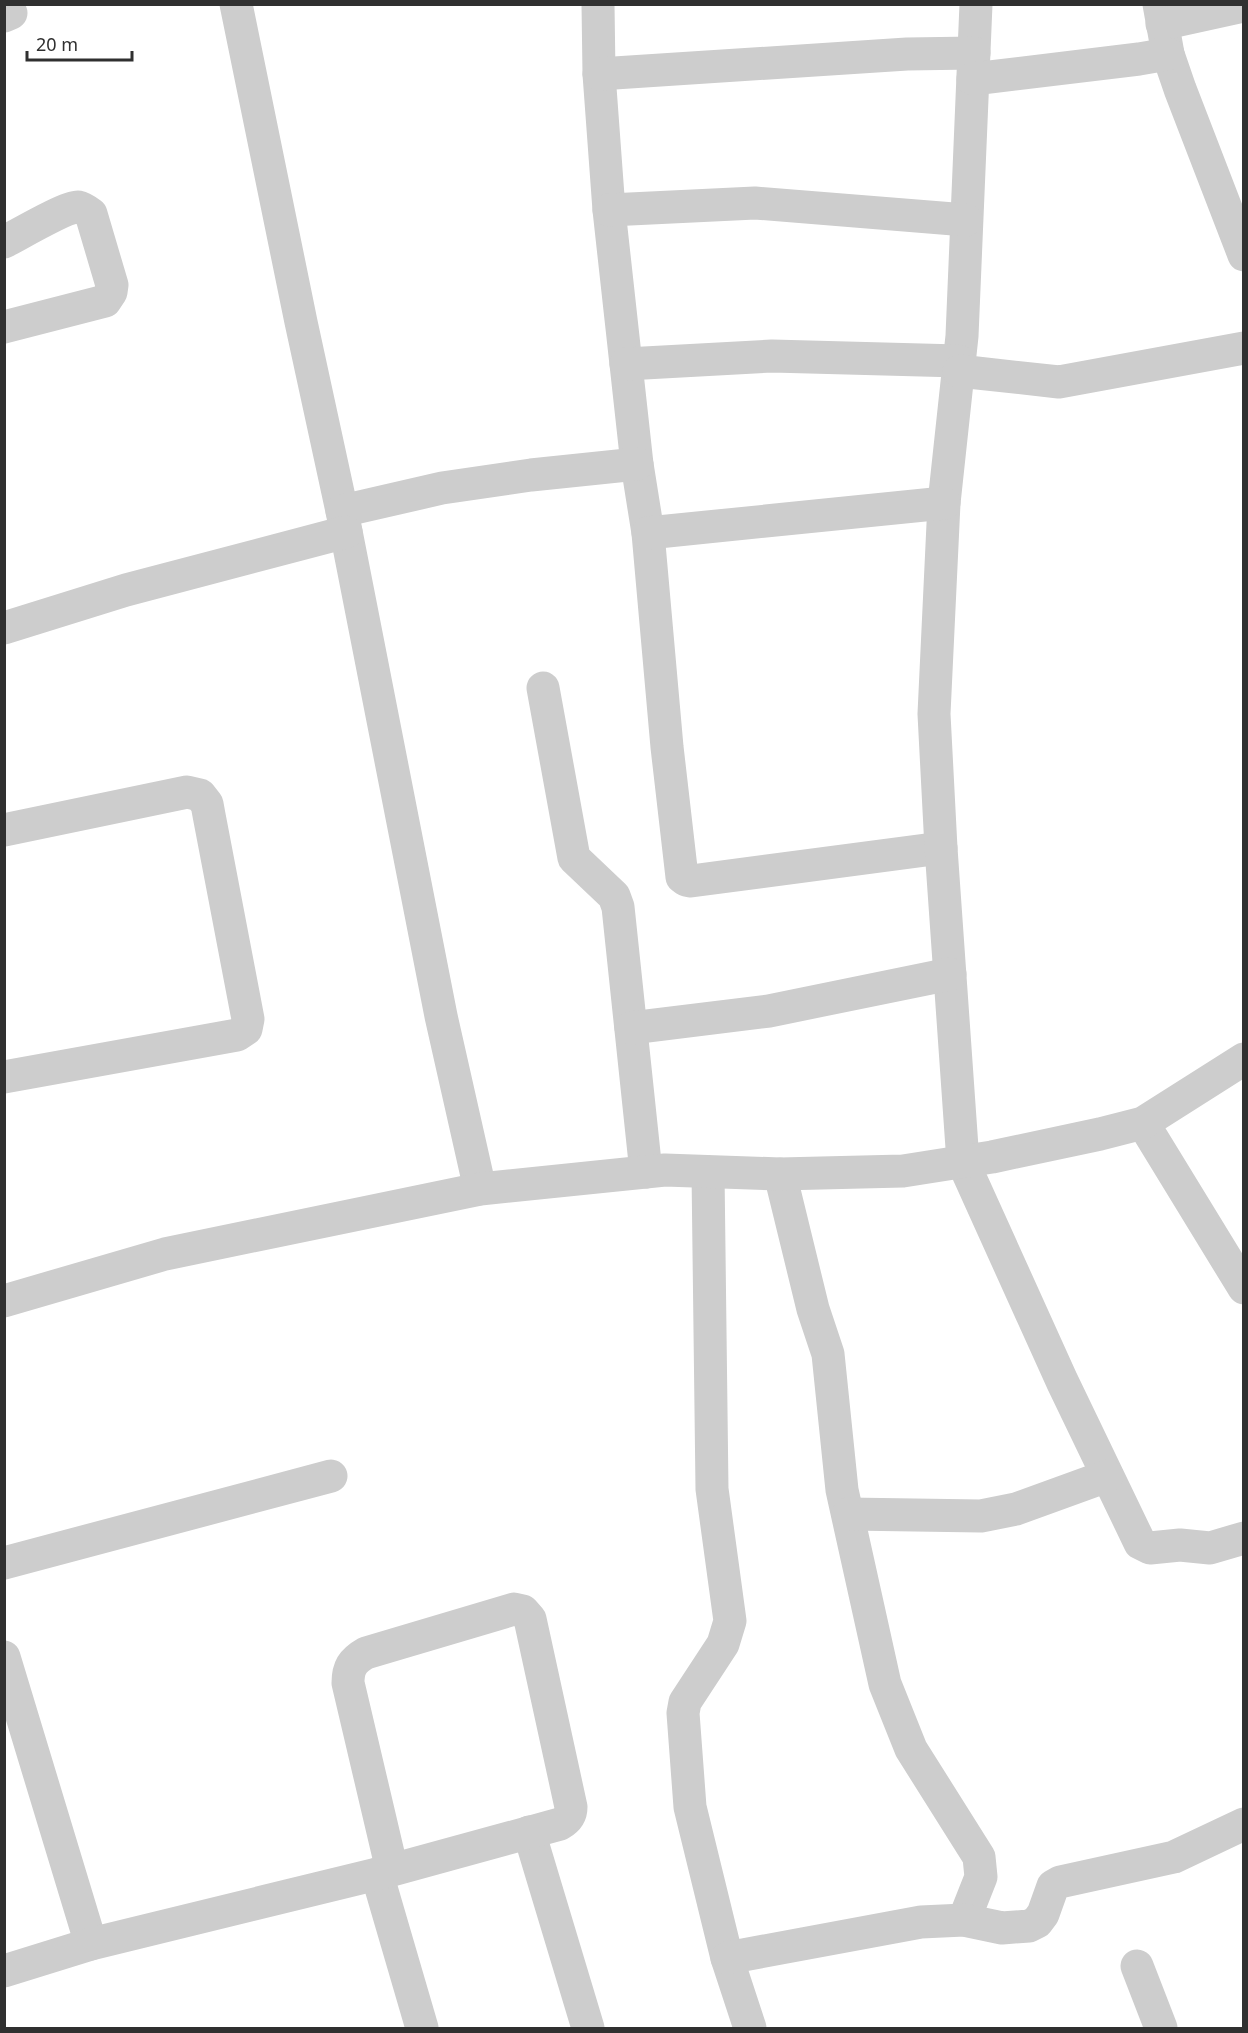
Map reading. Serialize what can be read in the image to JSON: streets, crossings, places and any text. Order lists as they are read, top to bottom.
{
  "scale_bar": "20 m"
}
